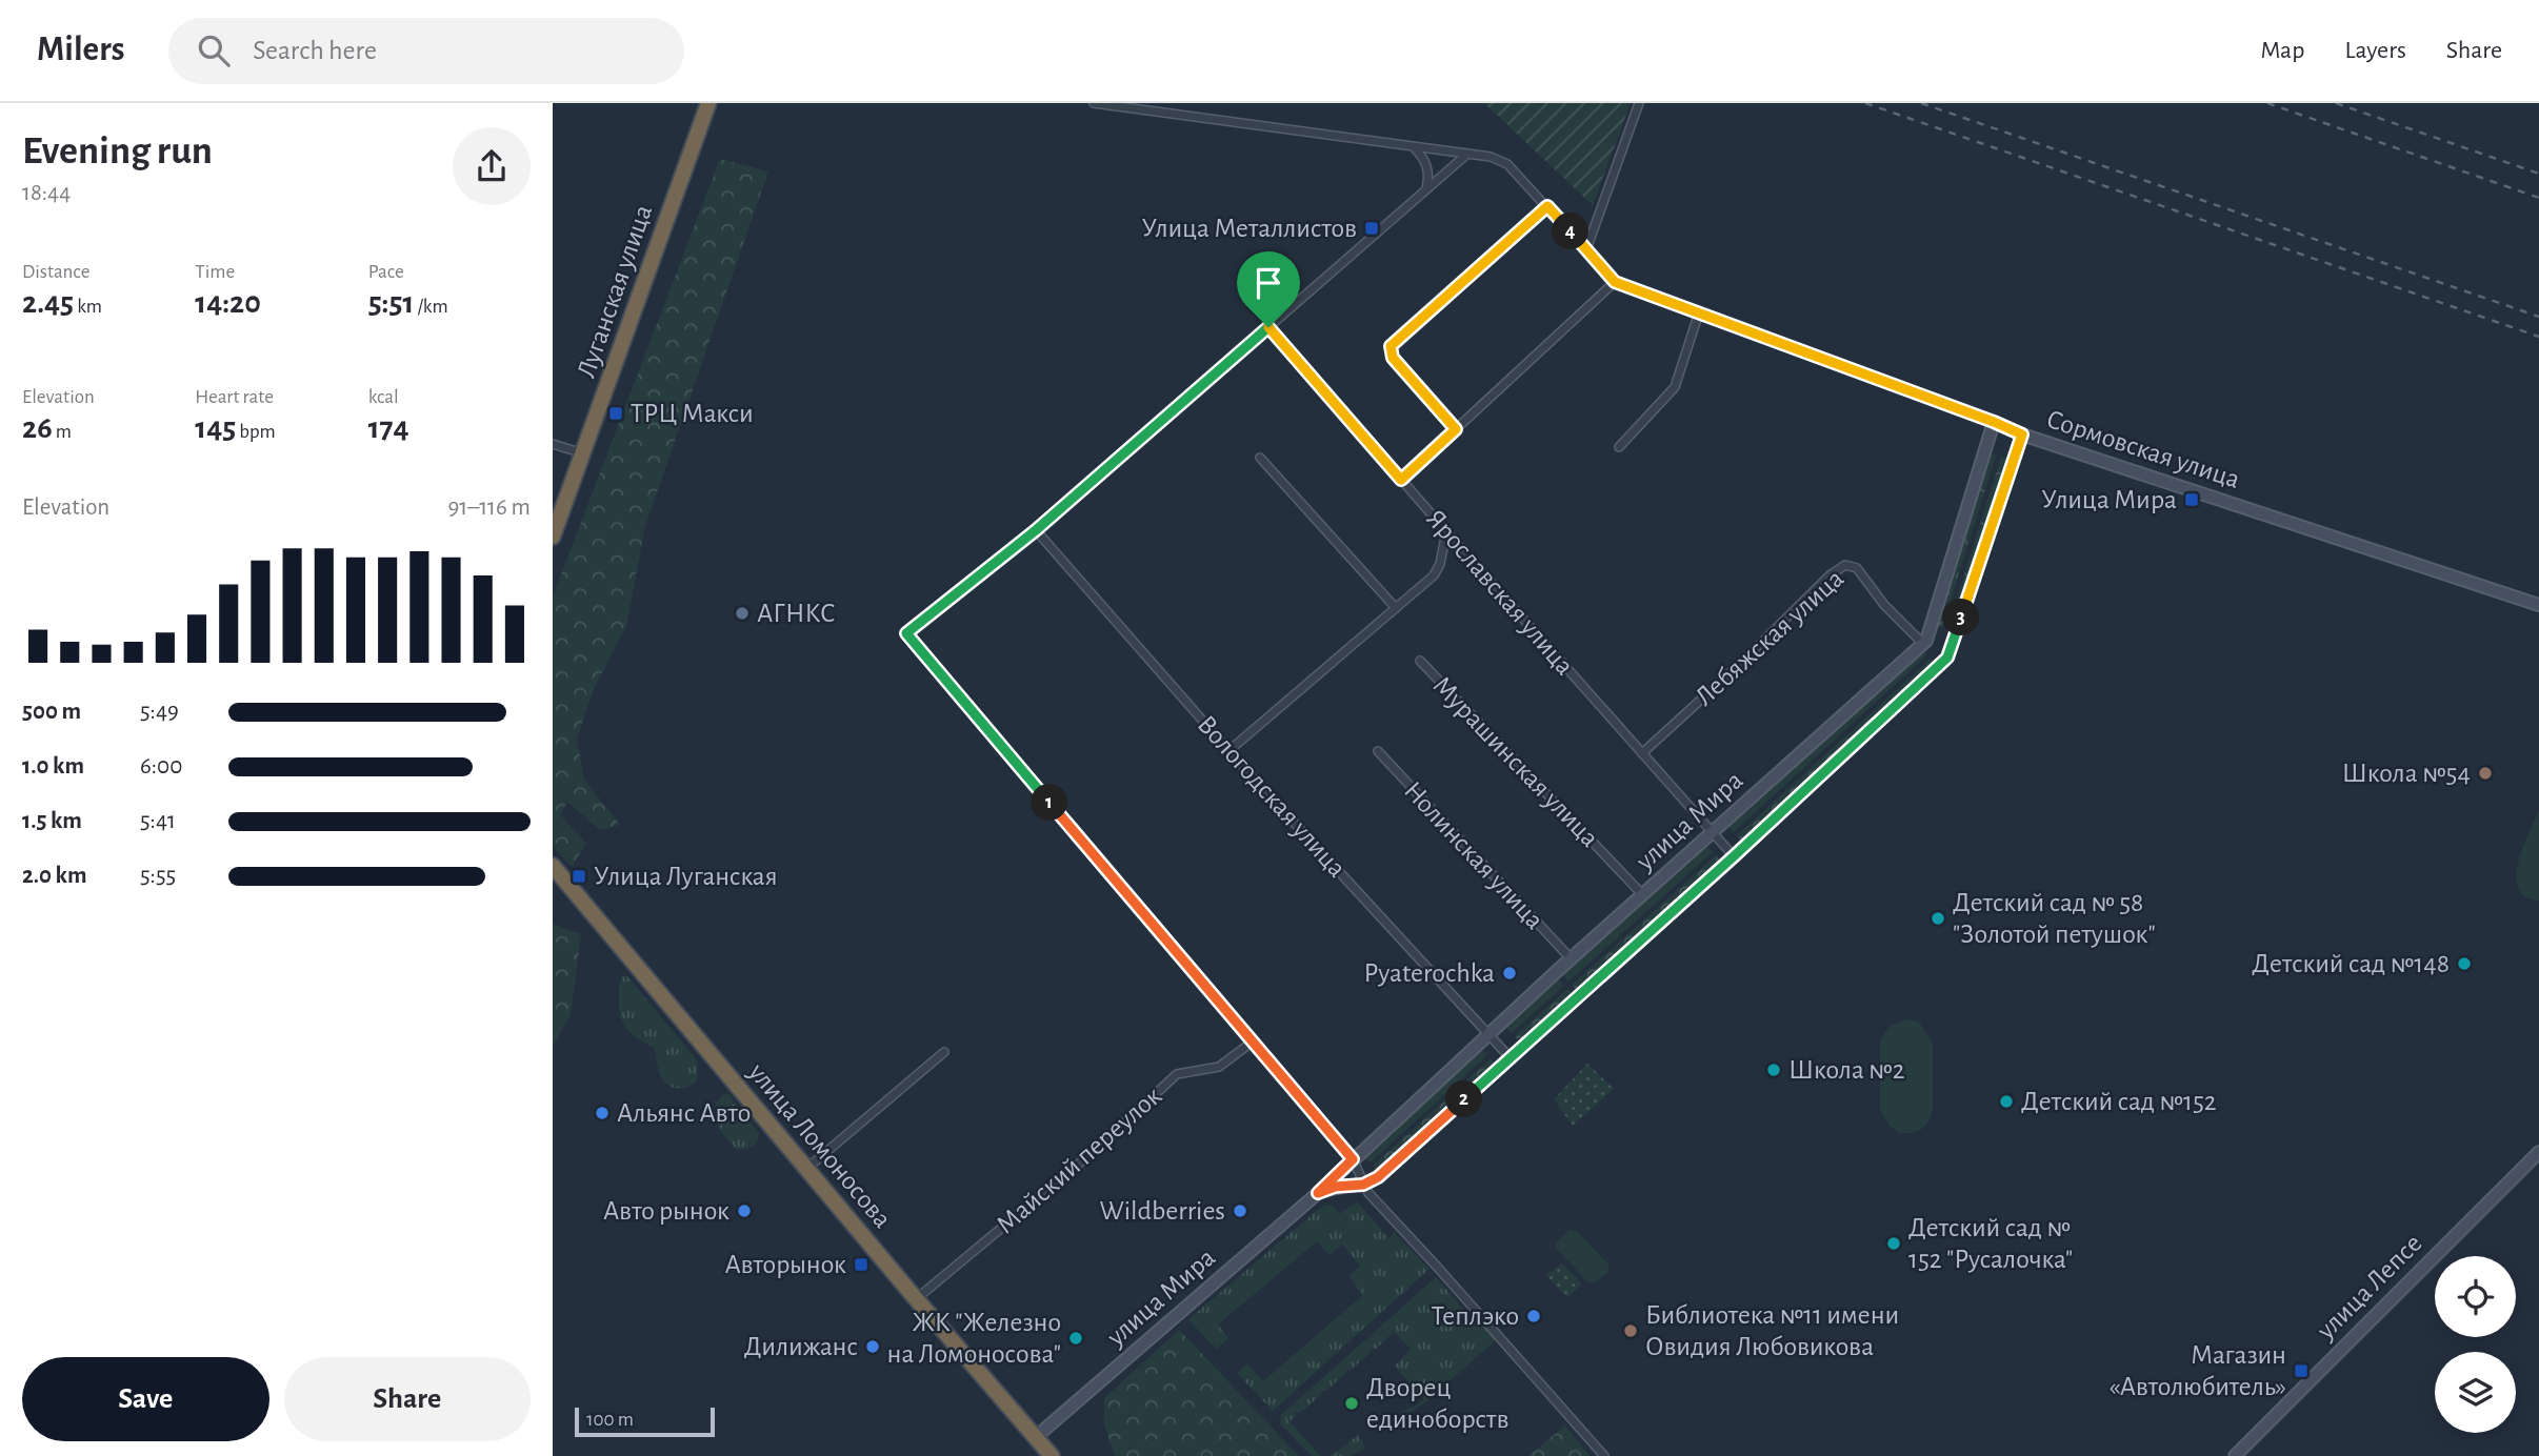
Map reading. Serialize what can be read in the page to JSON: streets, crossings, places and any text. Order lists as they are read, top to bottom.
{
  "streets": {
    "highway": ["Луганская улица", "улица Ломоносова"],
    "street": [
      "Сормовская улица",
      "Ярославская улица",
      "Лебяжская улица",
      "Мурашинская улица",
      "Вологодская улица",
      "улица Мира",
      "Нолинская улица",
      "Майский переулок",
      "улица Лепсе"
    ]
  },
  "crossings": [
    ["Сормовская улица", "улица Мира"],
    ["Ярославская улица", "Лебяжская улица"],
    ["Ярославская улица", "улица Мира"],
    ["Лебяжская улица", "улица Мира"],
    ["Мурашинская улица", "улица Мира"],
    ["Вологодская улица", "улица Мира"],
    ["улица Мира", "Нолинская улица"],
    ["улица Мира", "улица Ломоносова"],
    ["улица Ломоносова", "Майский переулок"]
  ],
  "places": {
    "transit": [
      "Улица Металлистов",
      "ТРЦ Макси",
      "Улица Мира",
      "Улица Луганская",
      "Авторынок",
      "Магазин «Автолюбитель»"
    ],
    "other": [
      "АГНКС",
      "Школа №54",
      "Детский сад № 58 \"Золотой петушок\"",
      "Детский сад №148",
      "Pyaterochka",
      "Школа №2",
      "Детский сад №152",
      "Альянс Авто",
      "Авто рынок",
      "Wildberries",
      "Детский сад № 152 \"Русалочка\"",
      "Теплэко",
      "Библиотека №11 имени Овидия Любовикова",
      "ЖК \"Железно на Ломоносова\"",
      "Дилижанс",
      "Дворец единоборств"
    ]
  },
  "scale_bar": "100 m",
  "page": {
    "header": "Milers",
    "search": "Search here",
    "nav": ["Map", "Layers", "Share"],
    "heading": ["Evening run", "18:44"],
    "pins": [
      "4",
      "3",
      "1",
      "2"
    ],
    "stats": [
      ["Distance", "2.45 km"],
      ["Time", "14:20"],
      ["Pace", "5:51 /km"],
      ["Elevation", "26 m"],
      ["Heart rate", "145 bpm"],
      ["kcal", "174"]
    ],
    "chart": ["Elevation", "91–116 m"],
    "list": [
      {
        "name": "500 m",
        "note": "5:49"
      },
      {
        "name": "1.0 km",
        "note": "6:00"
      },
      {
        "name": "1.5 km",
        "note": "5:41"
      },
      {
        "name": "2.0 km",
        "note": "5:55"
      }
    ],
    "buttons": ["Save", "Share"],
    "scale": "100 m"
  }
}
